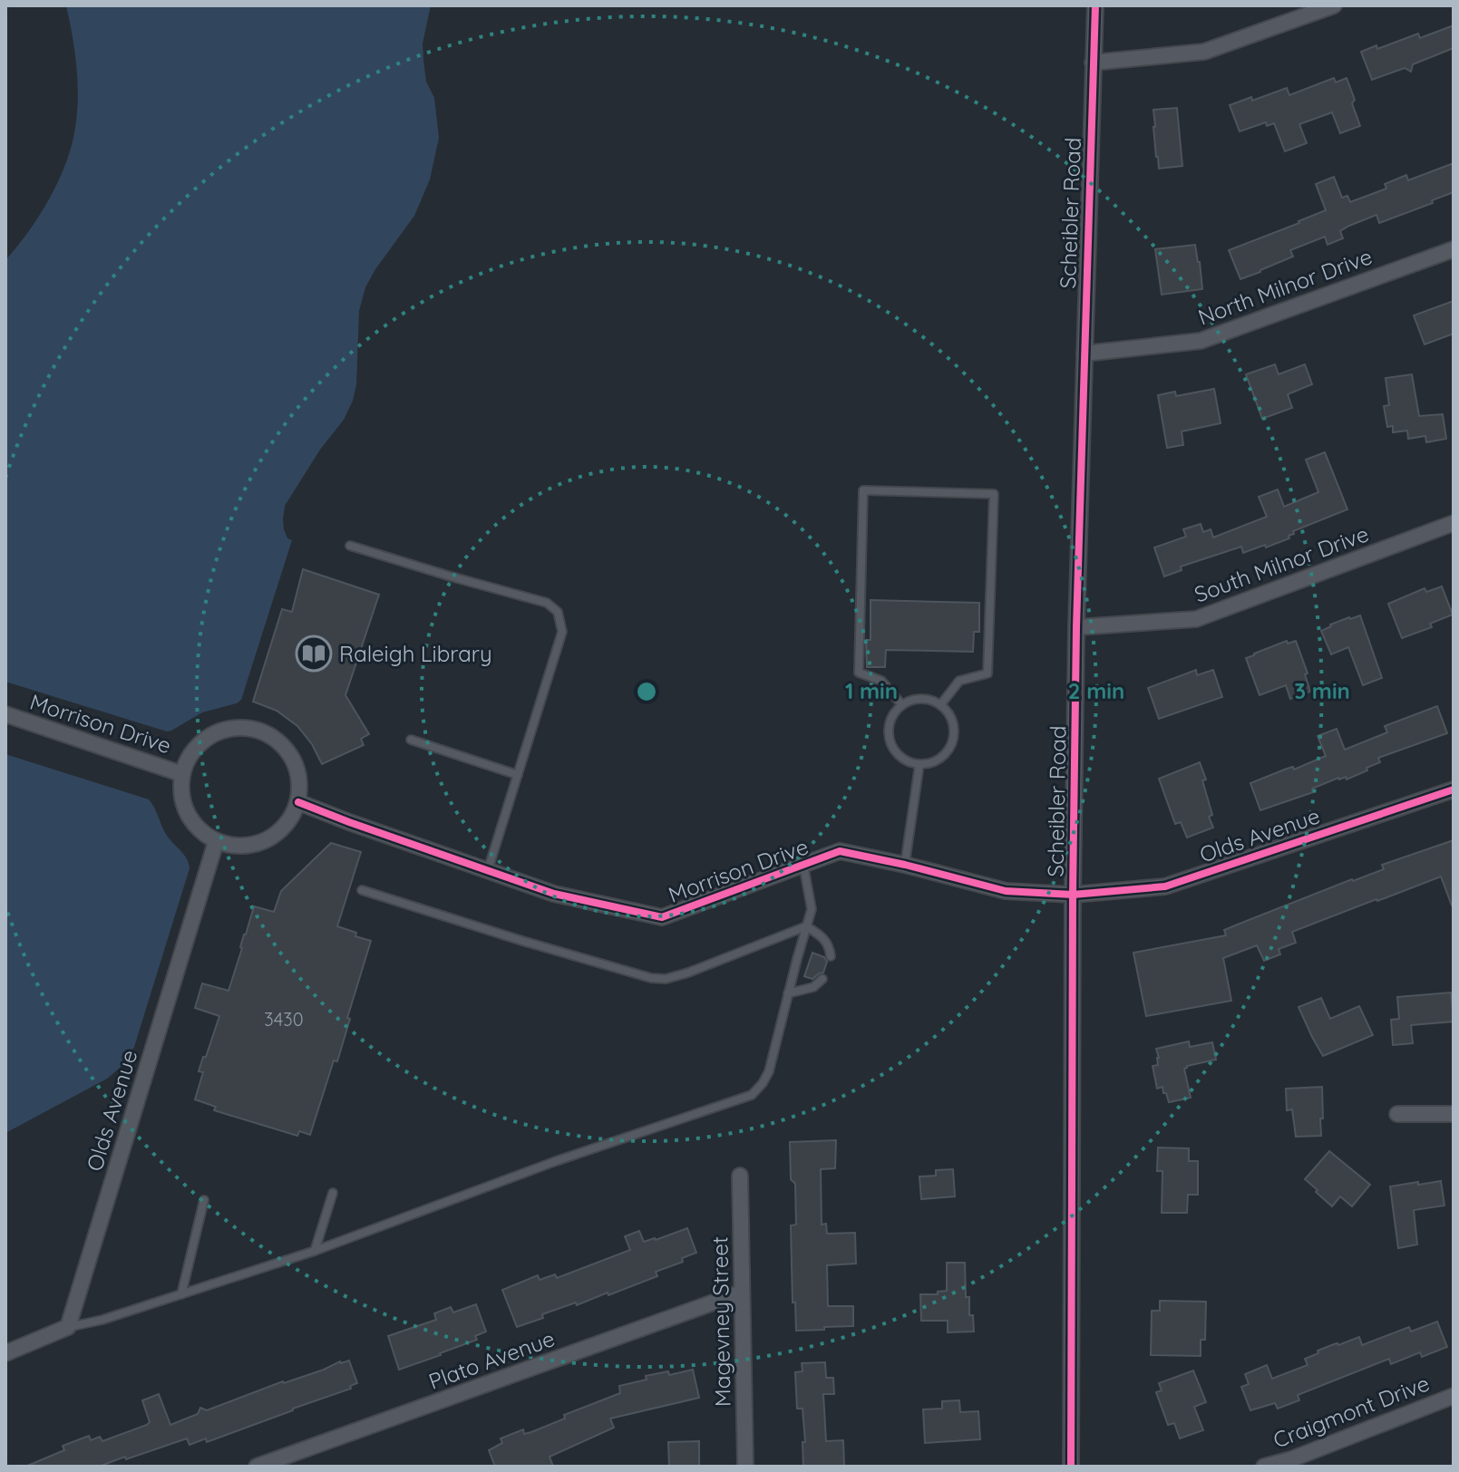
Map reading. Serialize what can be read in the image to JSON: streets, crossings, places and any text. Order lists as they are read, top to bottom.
{
  "streets": {
    "street": [
      "Scheibler Road",
      "North Milnor Drive",
      "South Milnor Drive",
      "Morrison Drive",
      "Olds Avenue",
      "Magevney Street",
      "Plato Avenue",
      "Craigmont Drive"
    ]
  },
  "crossings": [
    ["Scheibler Road", "North Milnor Drive"],
    ["Scheibler Road", "South Milnor Drive"],
    ["Scheibler Road", "Morrison Drive"],
    ["Scheibler Road", "Olds Avenue"],
    ["Morrison Drive", "Olds Avenue"],
    ["Magevney Street", "Plato Avenue"]
  ],
  "places": {
    "library": ["Raleigh Library"]
  },
  "house_numbers": ["3430"],
  "rings": ["1 min", "2 min", "3 min"]
}
